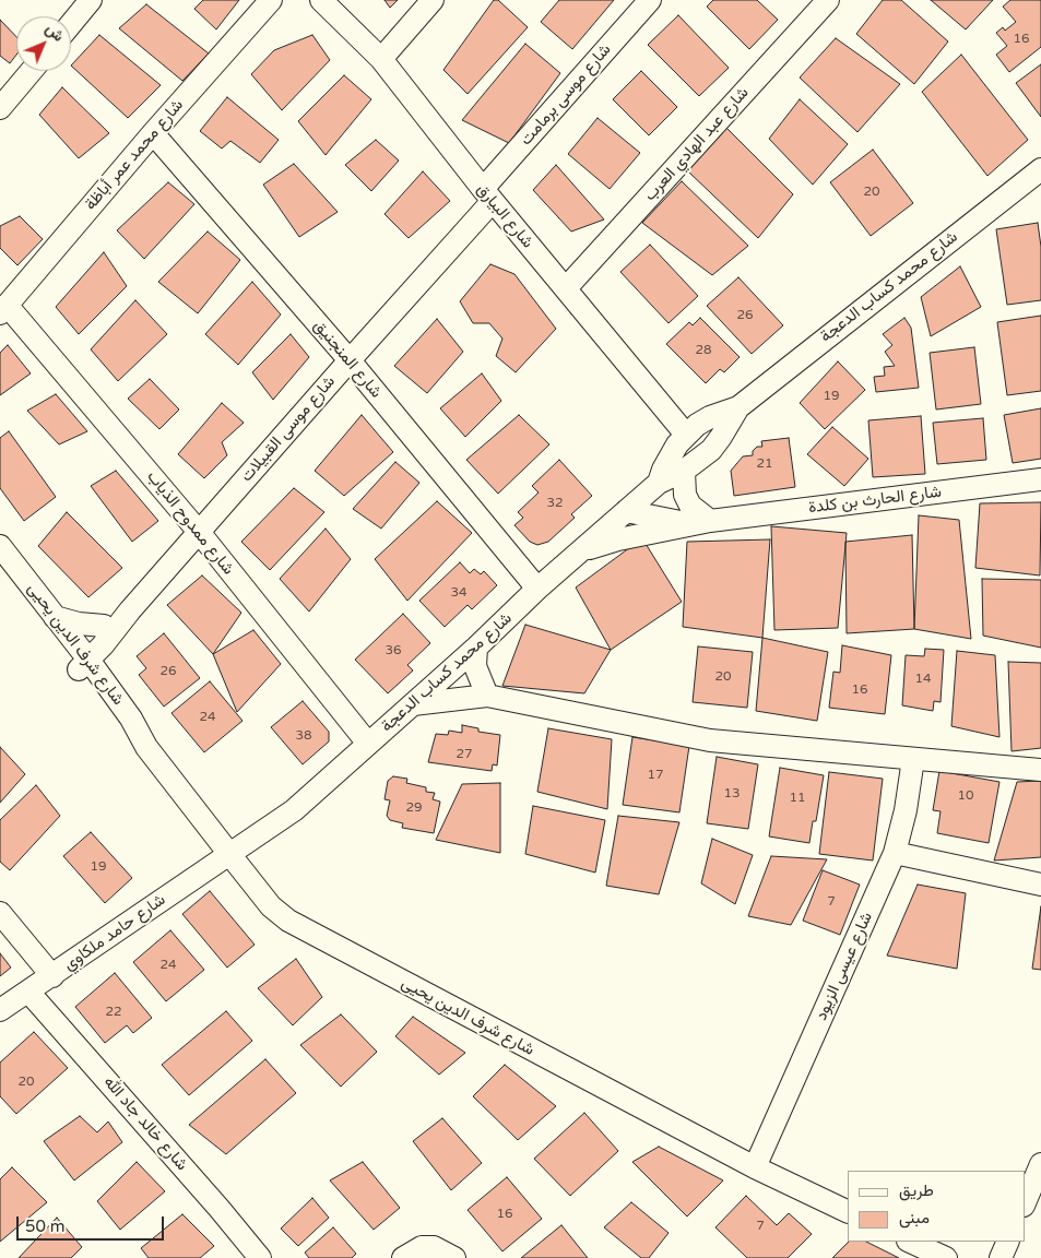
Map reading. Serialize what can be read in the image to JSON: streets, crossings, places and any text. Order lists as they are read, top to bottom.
{
  "streets": {
    "street": [
      "شارع موسى برمامت",
      "شارع عبد الهادي العرب",
      "شارع محمد عمر أباظة",
      "شارع البيارق",
      "شارع محمد كساب الدعجة",
      "شارع المنجنيق",
      "شارع موسى القبيلات",
      "شارع الحارث بن كلدة",
      "شارع ممدوح الذياب",
      "شارع شرف الدين يحيى",
      "شارع حامد ملكاوي",
      "شارع عيسى الزيود",
      "شارع خالد جاد الله"
    ]
  },
  "crossings": [
    ["شارع موسى برمامت", "شارع البيارق"],
    ["شارع موسى برمامت", "شارع موسى القبيلات"],
    ["شارع عبد الهادي العرب", "شارع البيارق"],
    ["شارع محمد عمر أباظة", "شارع المنجنيق"],
    ["شارع محمد عمر أباظة", "شارع ممدوح الذياب"],
    ["شارع البيارق", "شارع محمد كساب الدعجة"],
    ["شارع البيارق", "شارع موسى القبيلات"],
    ["شارع محمد كساب الدعجة", "شارع المنجنيق"],
    ["شارع محمد كساب الدعجة", "شارع الحارث بن كلدة"],
    ["شارع محمد كساب الدعجة", "شارع ممدوح الذياب"],
    ["شارع محمد كساب الدعجة", "شارع شرف الدين يحيى"],
    ["شارع محمد كساب الدعجة", "شارع حامد ملكاوي"],
    ["شارع المنجنيق", "شارع موسى القبيلات"],
    ["شارع موسى القبيلات", "شارع ممدوح الذياب"],
    ["شارع موسى القبيلات", "شارع شرف الدين يحيى"],
    ["شارع شرف الدين يحيى", "شارع حامد ملكاوي"],
    ["شارع شرف الدين يحيى", "شارع عيسى الزيود"],
    ["شارع حامد ملكاوي", "شارع خالد جاد الله"]
  ],
  "house_numbers": [
    "16",
    "20",
    "26",
    "28",
    "19",
    "21",
    "32",
    "34",
    "36",
    "26",
    "20",
    "14",
    "16",
    "24",
    "38",
    "27",
    "17",
    "13",
    "10",
    "11",
    "29",
    "19",
    "7",
    "24",
    "22",
    "20",
    "16",
    "7"
  ],
  "legend": ["طريق", "مبنى"],
  "scale_bar": "50 m",
  "north": "top right"
}
